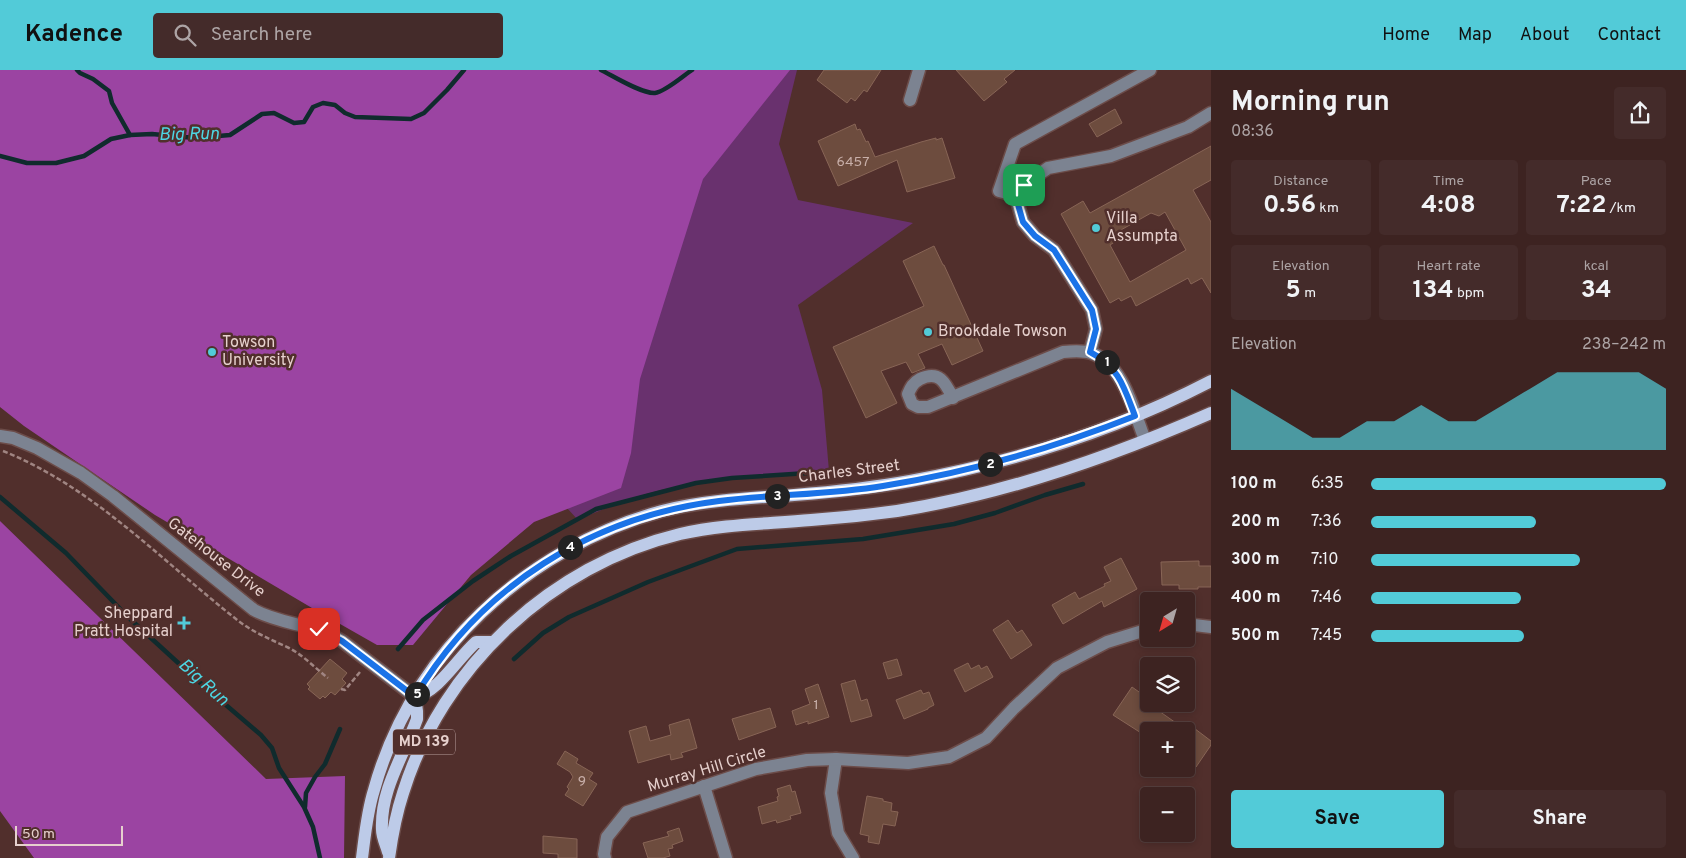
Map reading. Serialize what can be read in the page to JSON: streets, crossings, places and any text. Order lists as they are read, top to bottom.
{
  "streets": {
    "main road": ["Charles Street", "MD 139"],
    "street": ["Gatehouse Drive", "Murray Hill Circle"]
  },
  "crossings": [
    ["Charles Street", "Gatehouse Drive"]
  ],
  "water": ["Big Run"],
  "places": {
    "other": ["Villa Assumpta", "Brookdale Towson", "Towson University"],
    "health": ["Sheppard Pratt Hospital"]
  },
  "house_numbers": ["6457", "1", "9"],
  "scale_bar": "50 m",
  "north": "bottom left",
  "page": {
    "header": "Kadence",
    "search": "Search here",
    "nav": [
      "Home",
      "Map",
      "About",
      "Contact"
    ],
    "heading": ["Morning run", "08:36"],
    "stats": [
      ["Distance", "0.56 km"],
      ["Time", "4:08"],
      ["Pace", "7:22 /km"],
      ["Elevation", "5 m"],
      ["Heart rate", "134 bpm"],
      ["kcal", "34"]
    ],
    "chart": ["Elevation", "238–242 m"],
    "pins": [
      "1",
      "2",
      "3",
      "4",
      "5"
    ],
    "list": [
      {
        "name": "100 m",
        "note": "6:35"
      },
      {
        "name": "200 m",
        "note": "7:36"
      },
      {
        "name": "300 m",
        "note": "7:10"
      },
      {
        "name": "400 m",
        "note": "7:46"
      },
      {
        "name": "500 m",
        "note": "7:45"
      }
    ],
    "map_buttons": ["+", "−"],
    "buttons": ["Save", "Share"],
    "scale": "50 m"
  }
}
